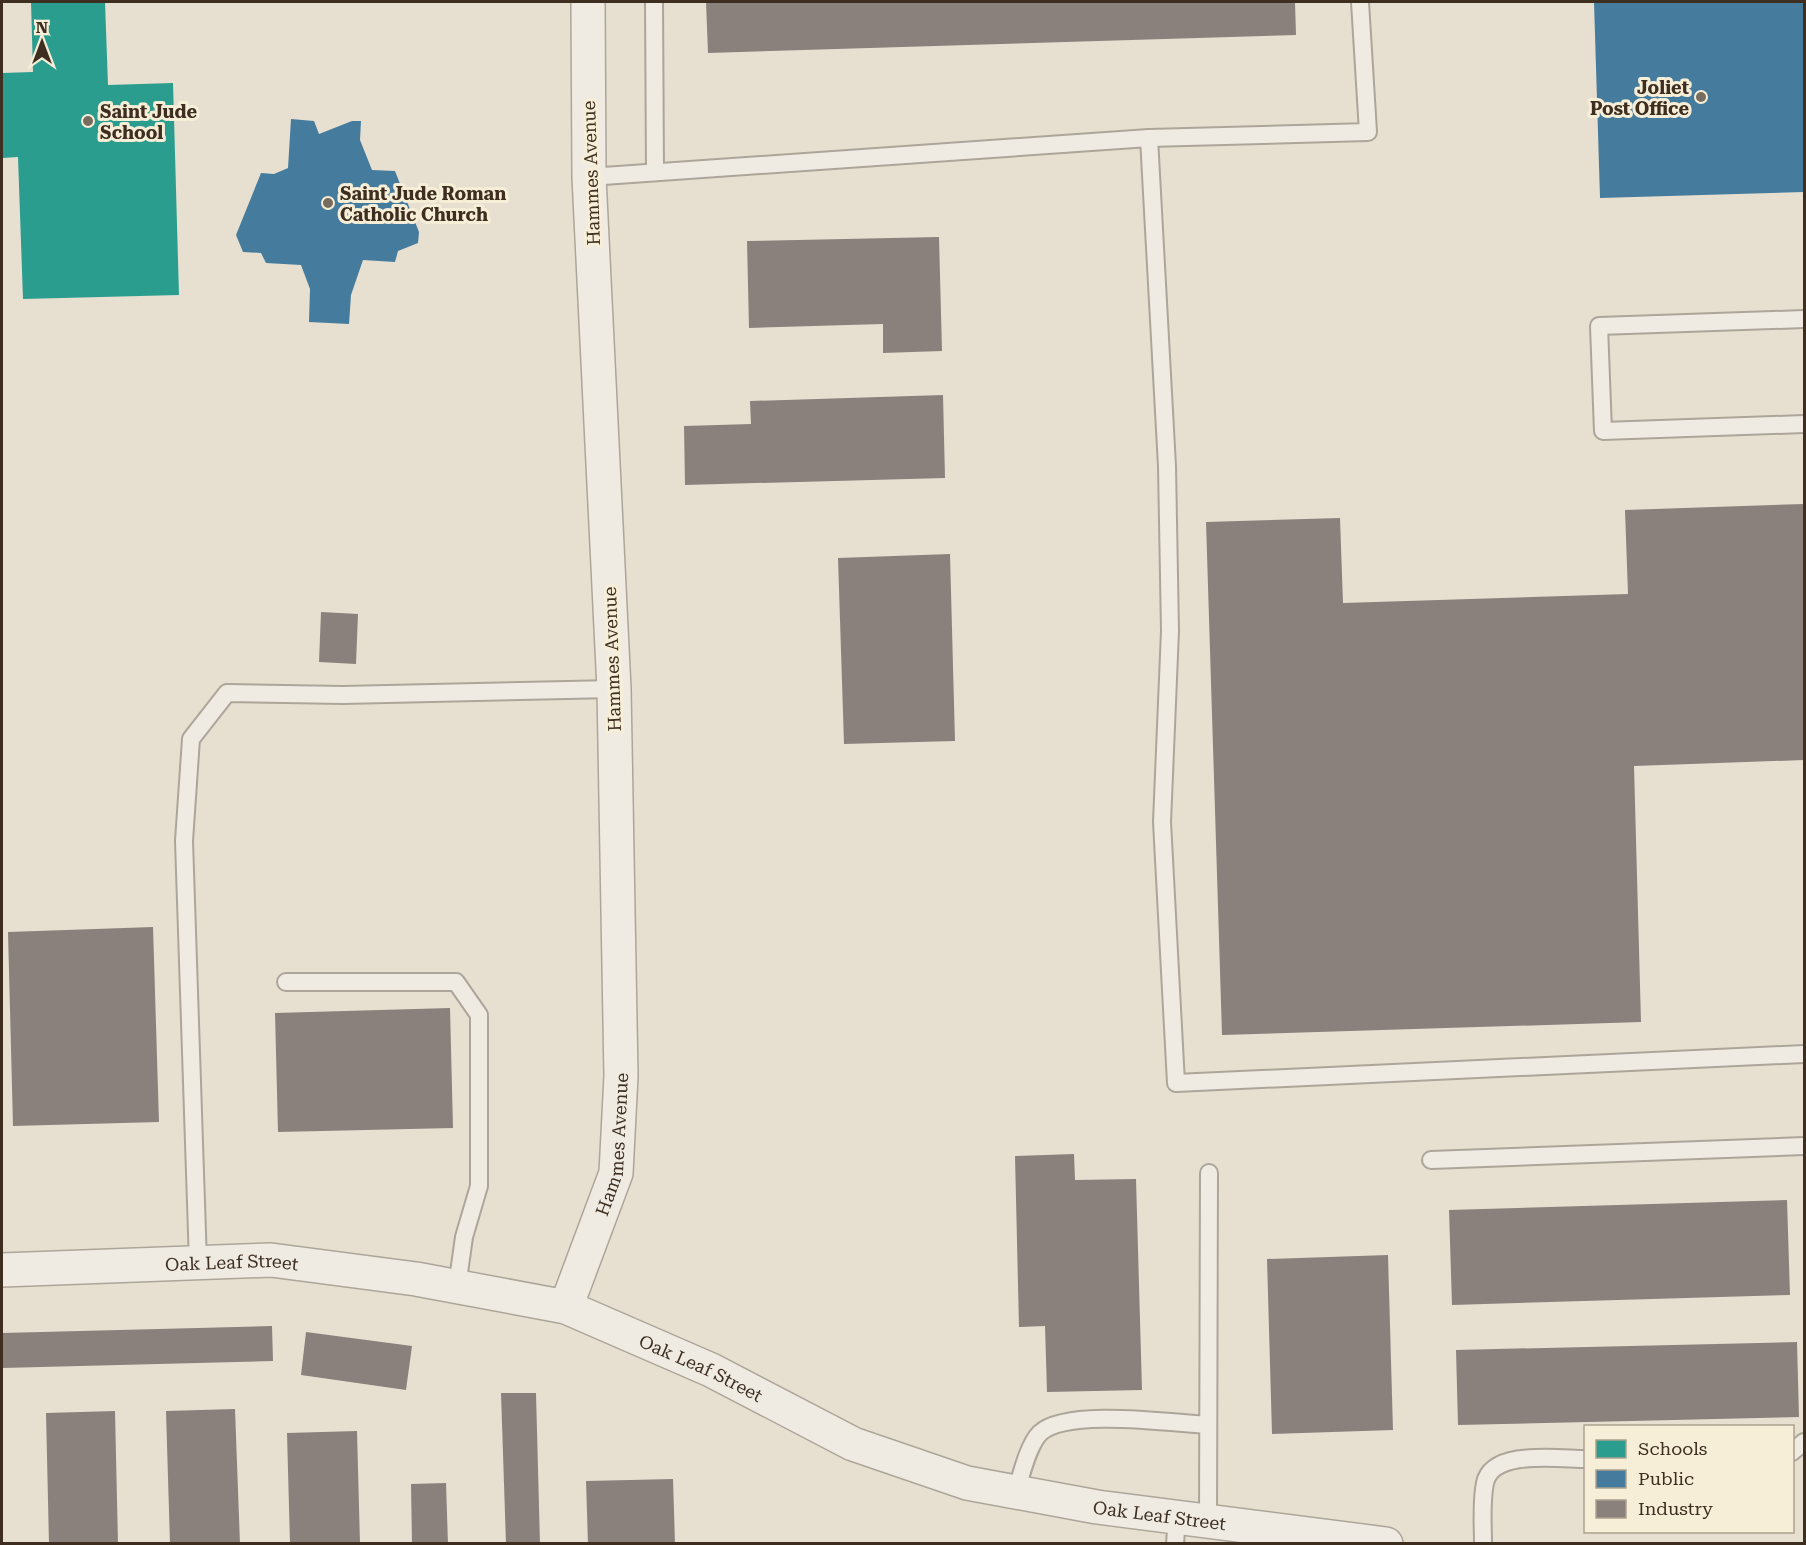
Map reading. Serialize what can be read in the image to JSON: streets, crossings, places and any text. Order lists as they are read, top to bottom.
{
  "streets": {
    "street": ["Hammes Avenue", "Oak Leaf Street"]
  },
  "crossings": [
    ["Hammes Avenue", "Oak Leaf Street"]
  ],
  "places": ["Joliet Post Office", "Saint Jude School", "Saint Jude Roman Catholic Church"],
  "legend": ["Schools", "Public", "Industry"],
  "north": "top"
}
